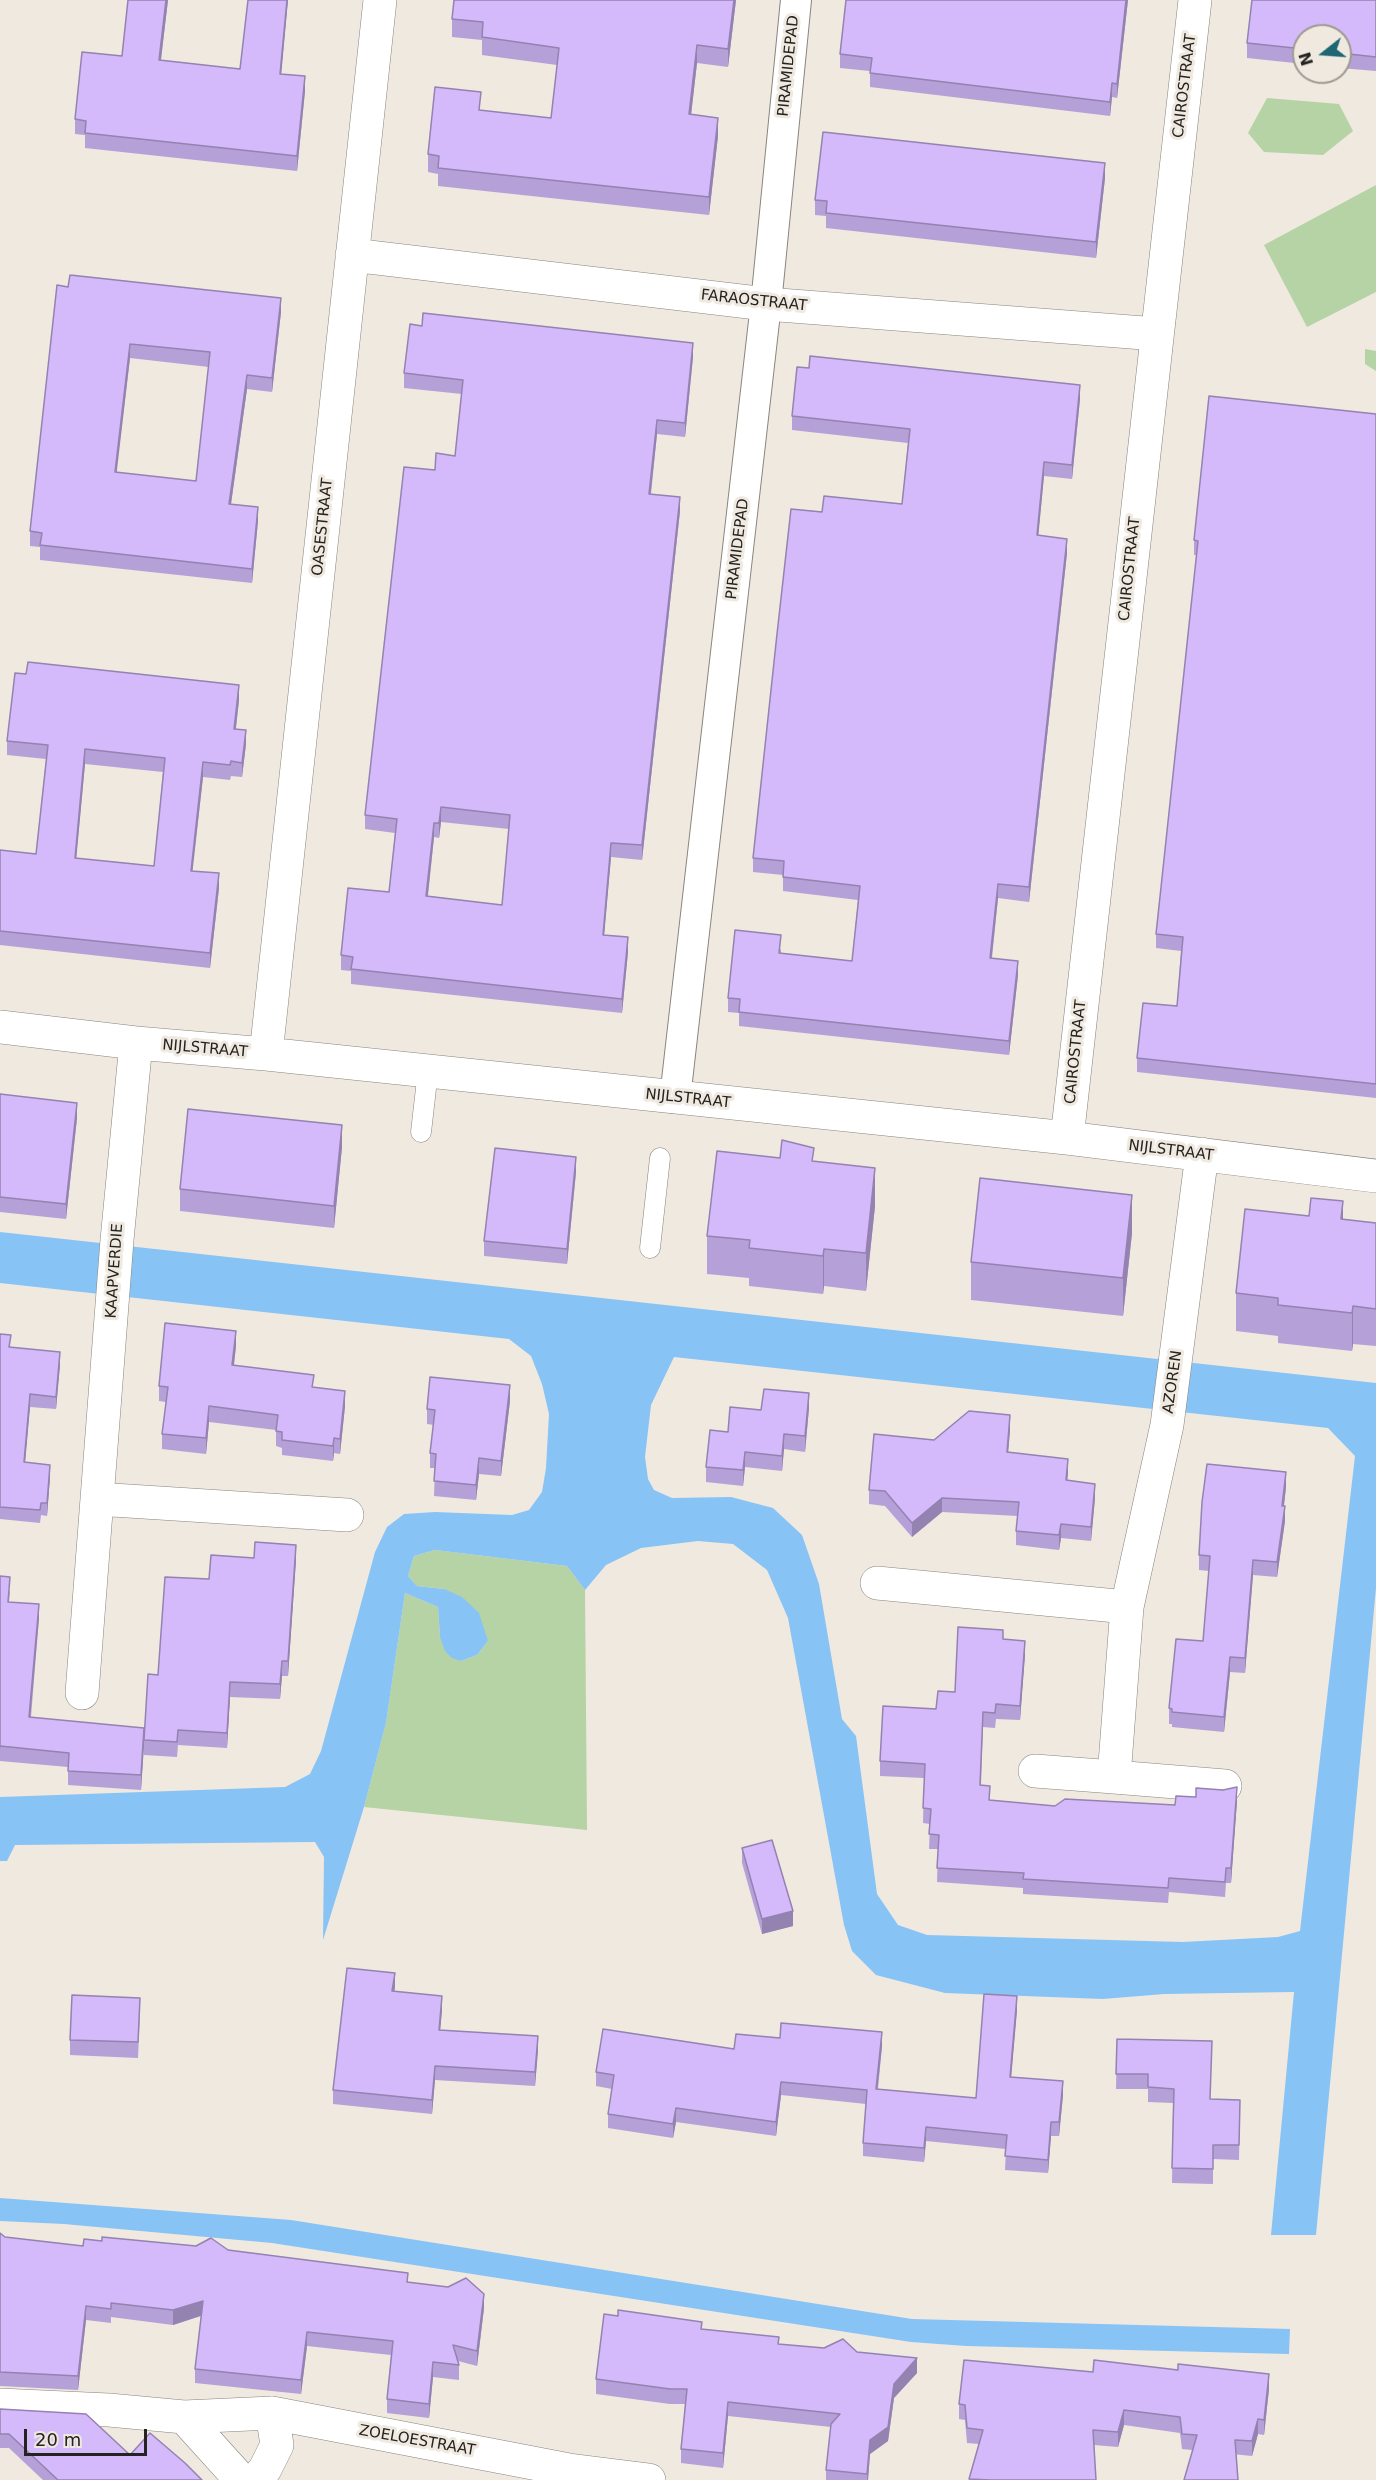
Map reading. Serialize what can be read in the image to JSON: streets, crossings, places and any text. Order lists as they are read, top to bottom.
{
  "streets": {
    "street": [
      "PIRAMIDEPAD",
      "CAIROSTRAAT",
      "FARAOSTRAAT",
      "OASESTRAAT",
      "NIJLSTRAAT",
      "KAAPVERDIE",
      "AZOREN",
      "ZOELOESTRAAT"
    ]
  },
  "crossings": [
    ["PIRAMIDEPAD", "FARAOSTRAAT"],
    ["PIRAMIDEPAD", "NIJLSTRAAT"],
    ["CAIROSTRAAT", "FARAOSTRAAT"],
    ["CAIROSTRAAT", "NIJLSTRAAT"],
    ["FARAOSTRAAT", "OASESTRAAT"],
    ["OASESTRAAT", "NIJLSTRAAT"],
    ["NIJLSTRAAT", "KAAPVERDIE"],
    ["NIJLSTRAAT", "AZOREN"]
  ],
  "scale_bar": "20 m",
  "north": "left"
}
